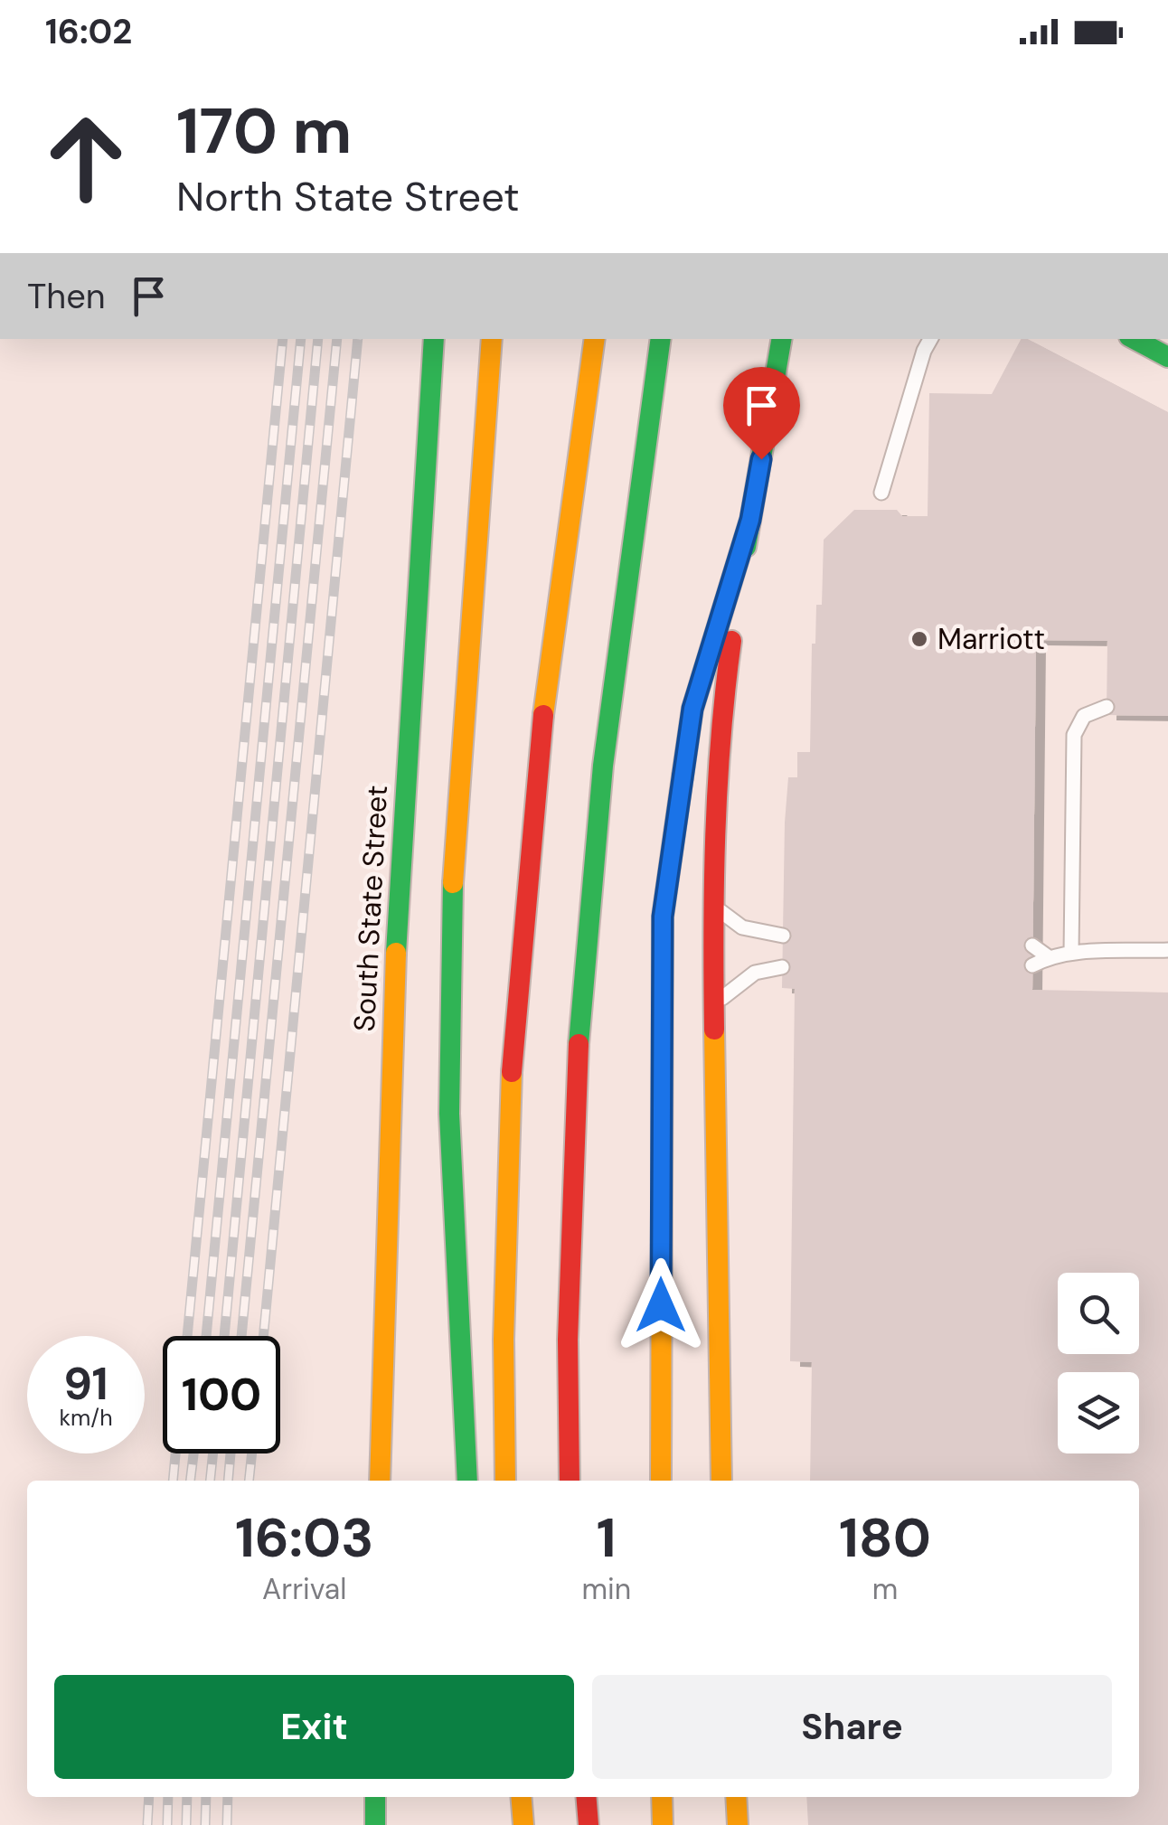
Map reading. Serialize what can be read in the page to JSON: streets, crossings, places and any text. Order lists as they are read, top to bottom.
{
  "streets": {
    "main road": ["South State Street"]
  },
  "places": ["Marriott"],
  "page": {
    "status": "16:02",
    "turn": ["170 m", "North State Street"],
    "then": "Then",
    "speed": "91 km/h",
    "limit": "100",
    "eta": [
      "16:03",
      "Arrival",
      "1",
      "min",
      "180",
      "m"
    ],
    "buttons": ["Exit", "Share"]
  }
}
